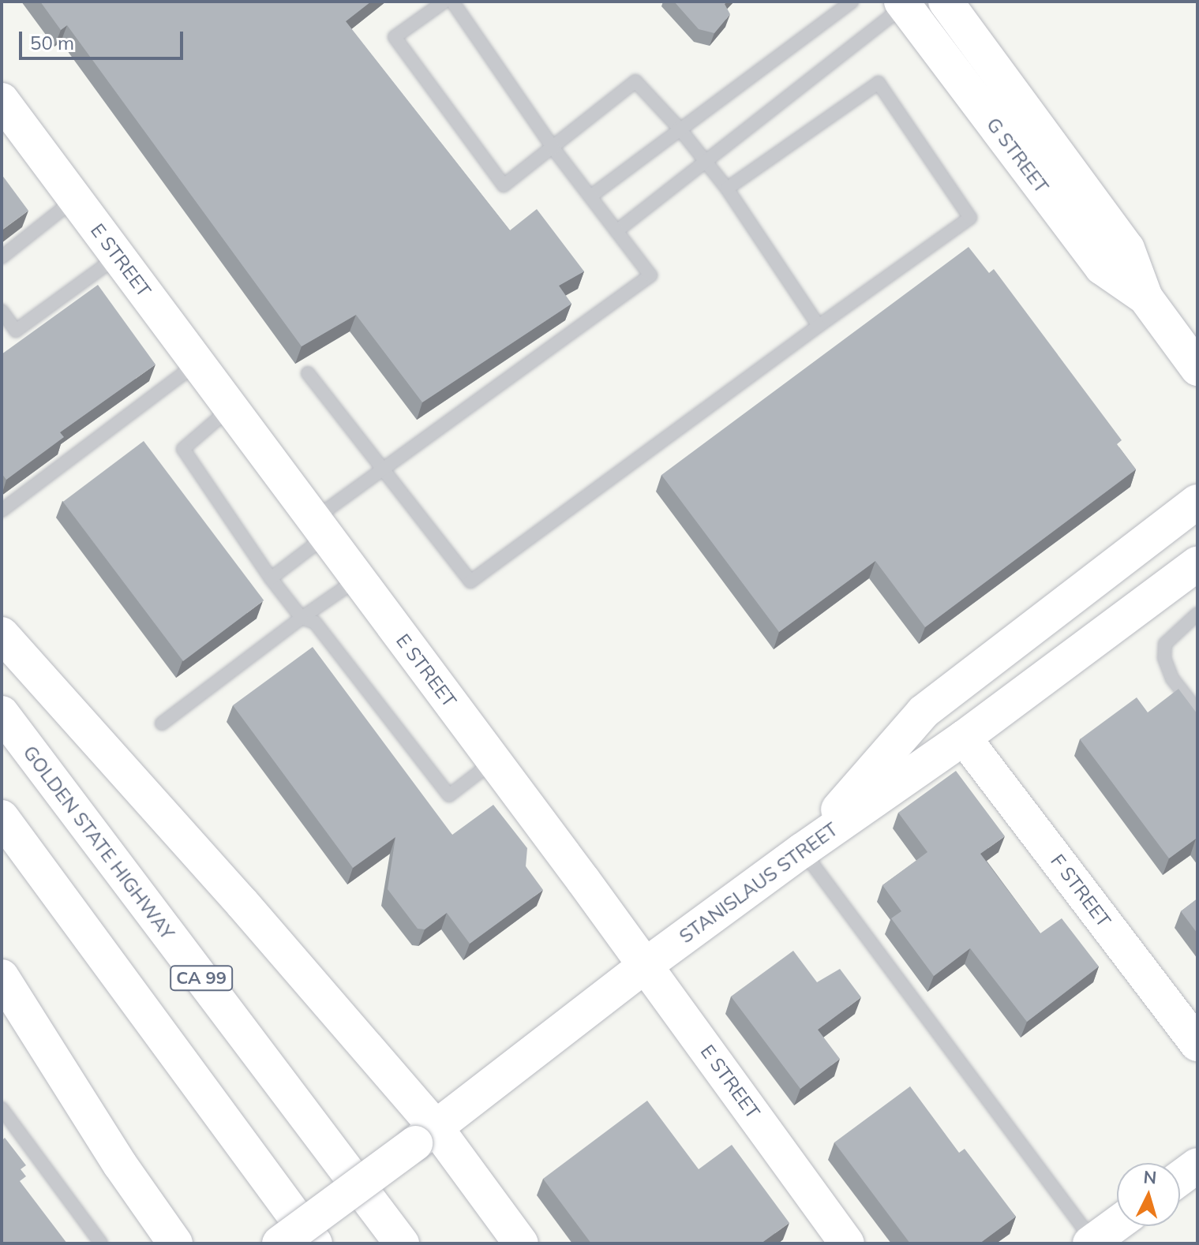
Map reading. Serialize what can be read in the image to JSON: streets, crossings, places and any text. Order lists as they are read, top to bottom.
{
  "streets": {
    "main road": [
      "G STREET",
      "E STREET",
      "GOLDEN STATE HIGHWAY",
      "STANISLAUS STREET",
      "F STREET",
      "CA 99"
    ]
  },
  "crossings": [
    ["E STREET", "STANISLAUS STREET"],
    ["STANISLAUS STREET", "F STREET"]
  ],
  "scale_bar": "50 m",
  "north": "top"
}
